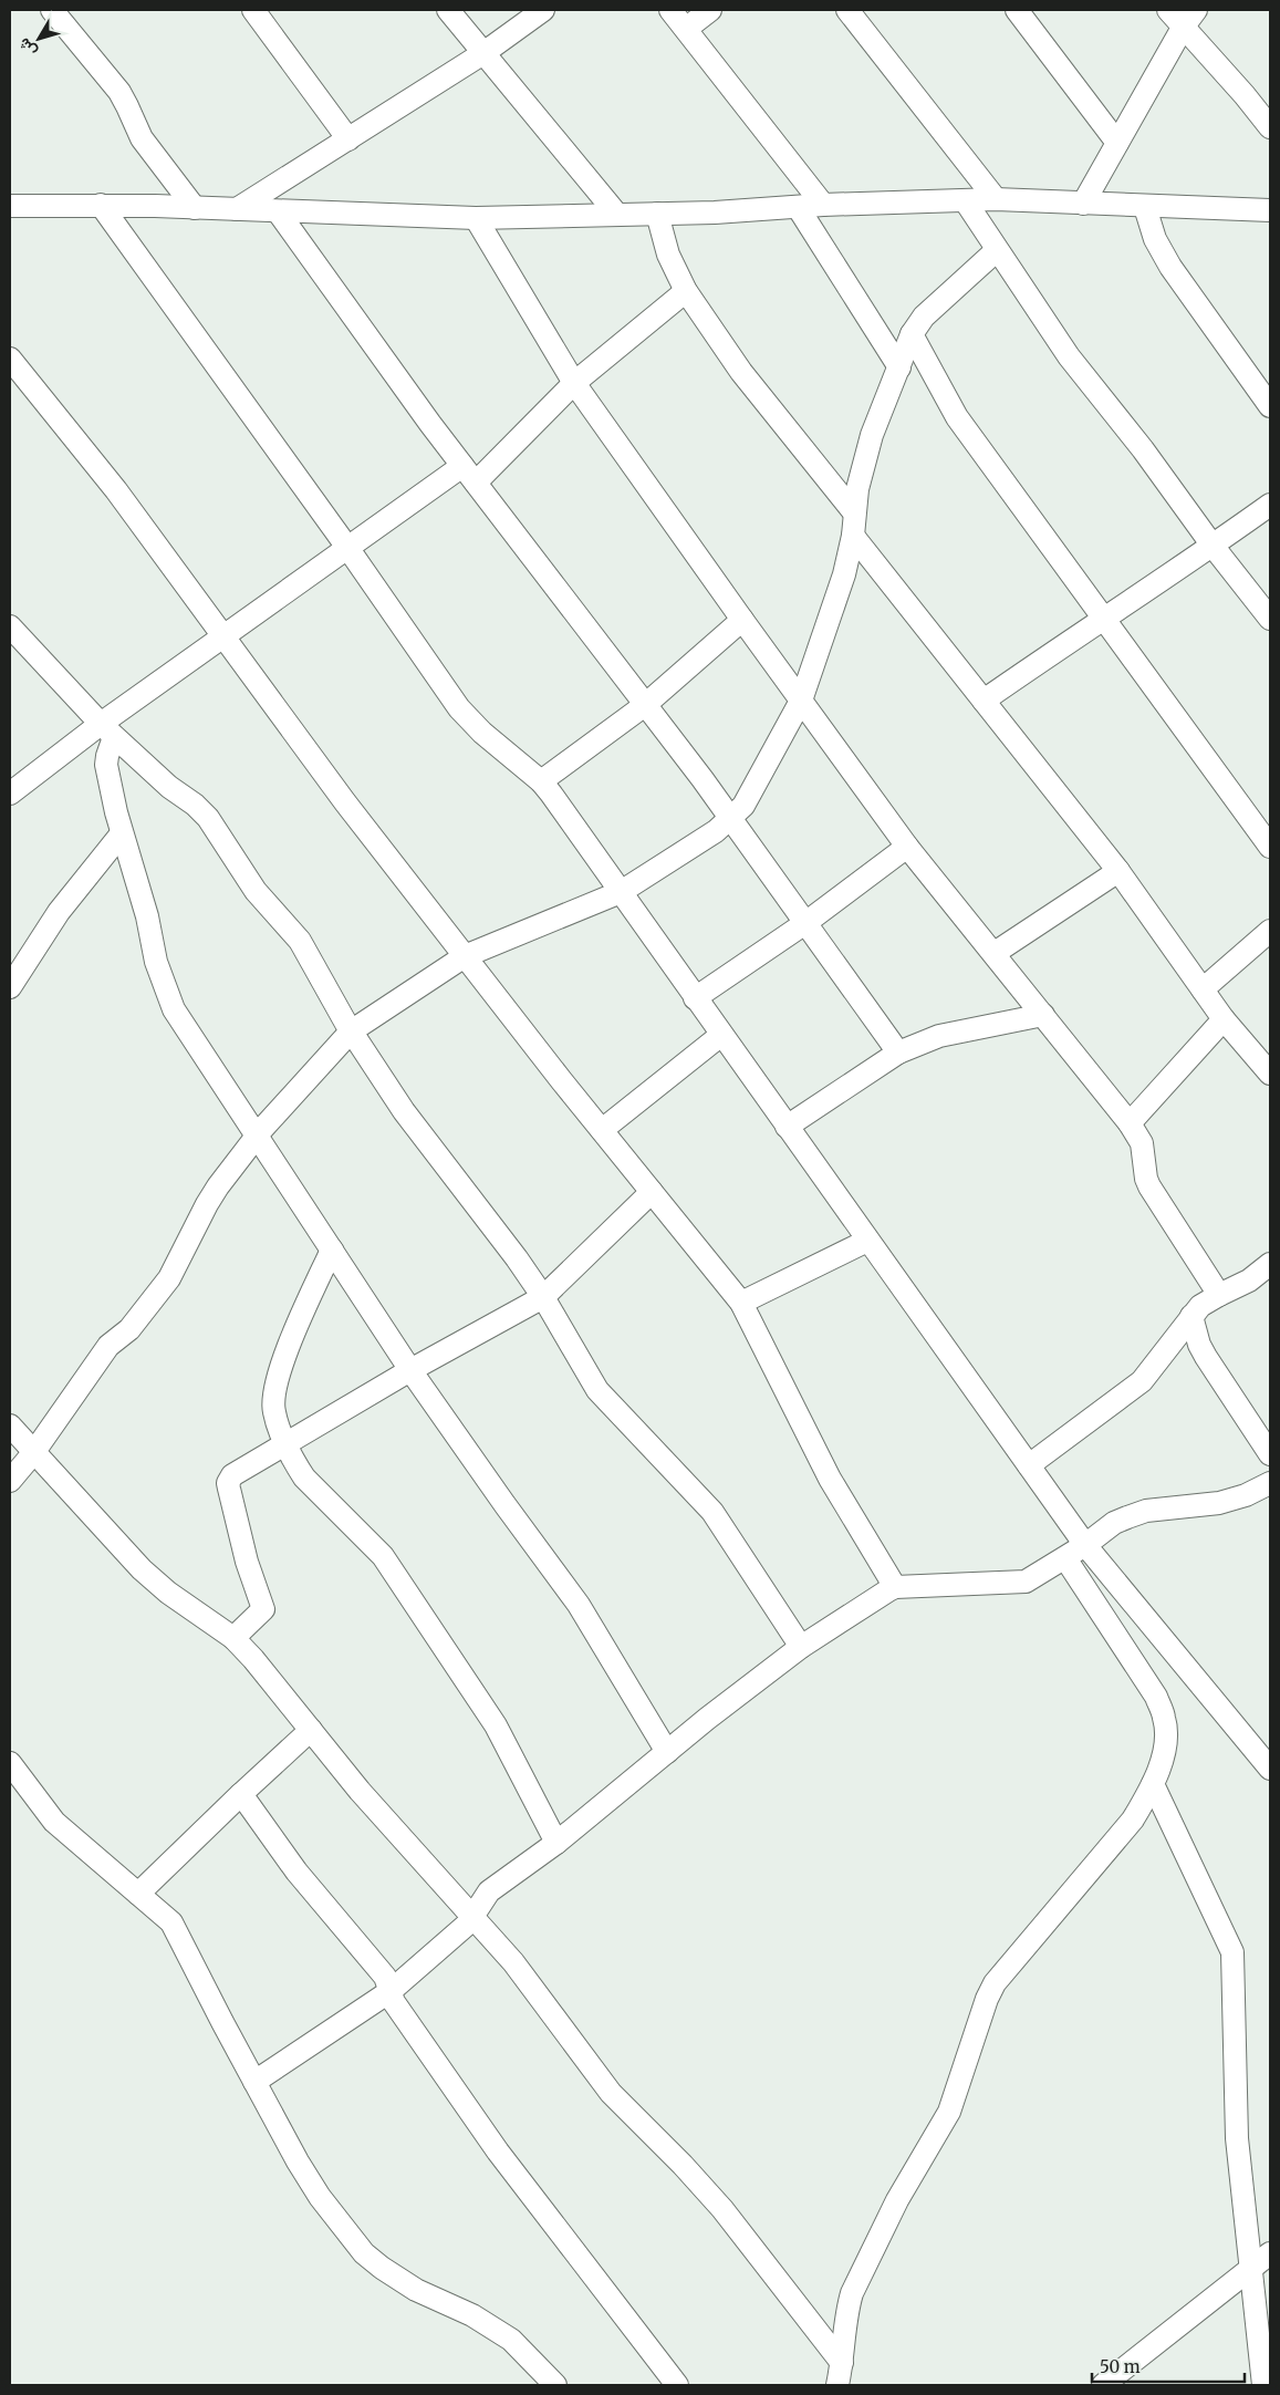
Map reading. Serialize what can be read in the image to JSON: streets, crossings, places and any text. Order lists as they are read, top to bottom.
{
  "scale_bar": "50 m",
  "north": "bottom left"
}
